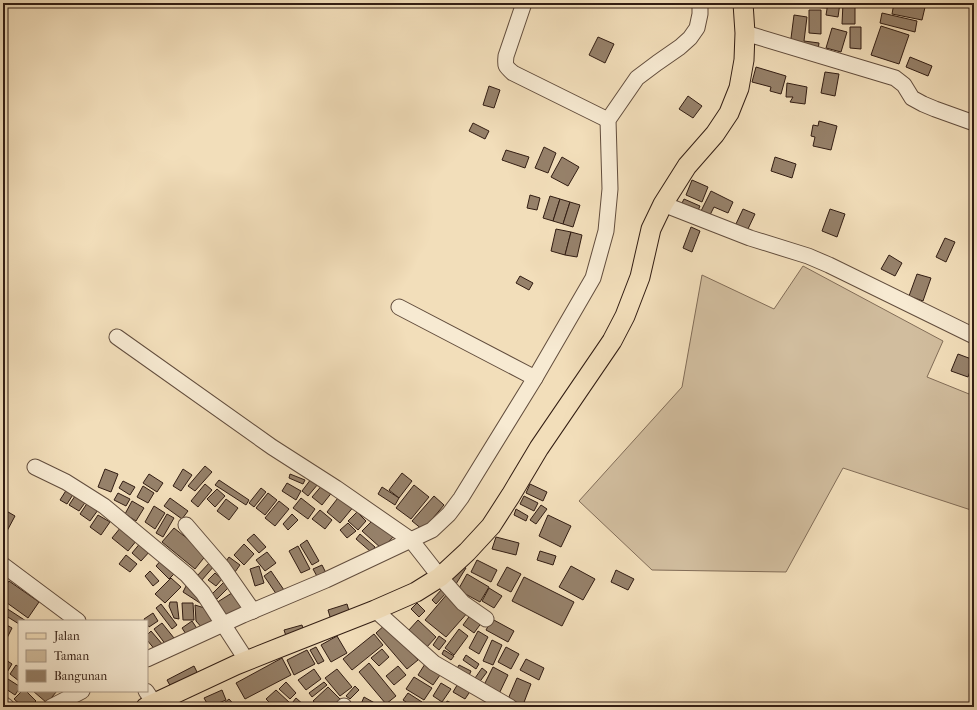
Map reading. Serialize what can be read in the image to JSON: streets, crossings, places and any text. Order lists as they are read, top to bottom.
{
  "legend": ["Jalan", "Taman", "Bangunan"]
}
